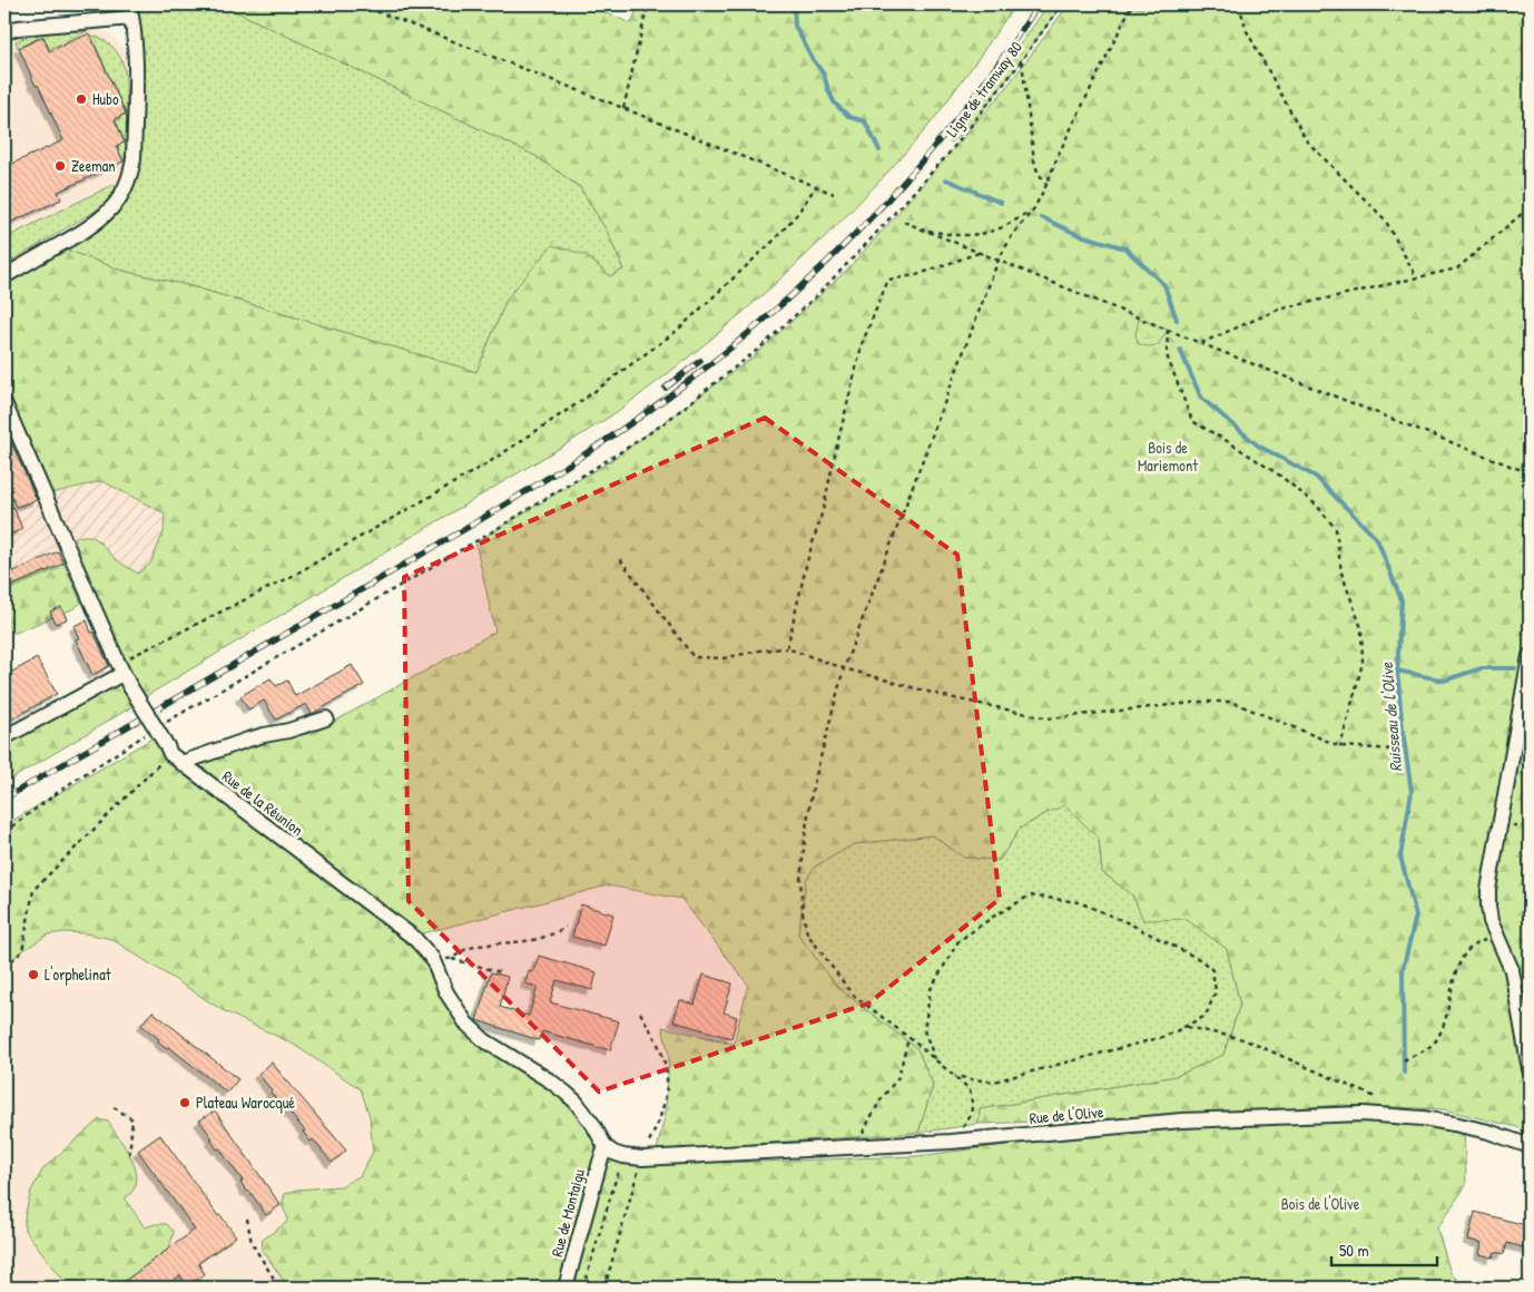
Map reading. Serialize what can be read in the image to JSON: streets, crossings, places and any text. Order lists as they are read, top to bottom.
{
  "streets": {
    "street": ["Rue de la Réunion", "Rue de l'Olive", "Rue de Montaigu"],
    "path": ["Ligne de tramway 80"]
  },
  "crossings": [
    ["Rue de la Réunion", "Rue de l'Olive"],
    ["Rue de la Réunion", "Rue de Montaigu"],
    ["Rue de l'Olive", "Rue de Montaigu"]
  ],
  "water": ["Ruisseau de l'Olive"],
  "parks": ["Bois de Mariemont", "Bois de l'Olive"],
  "places": [
    "Hubo",
    "Zeeman",
    "L'orphelinat",
    "Plateau Warocqué"
  ],
  "scale_bar": "50 m"
}
